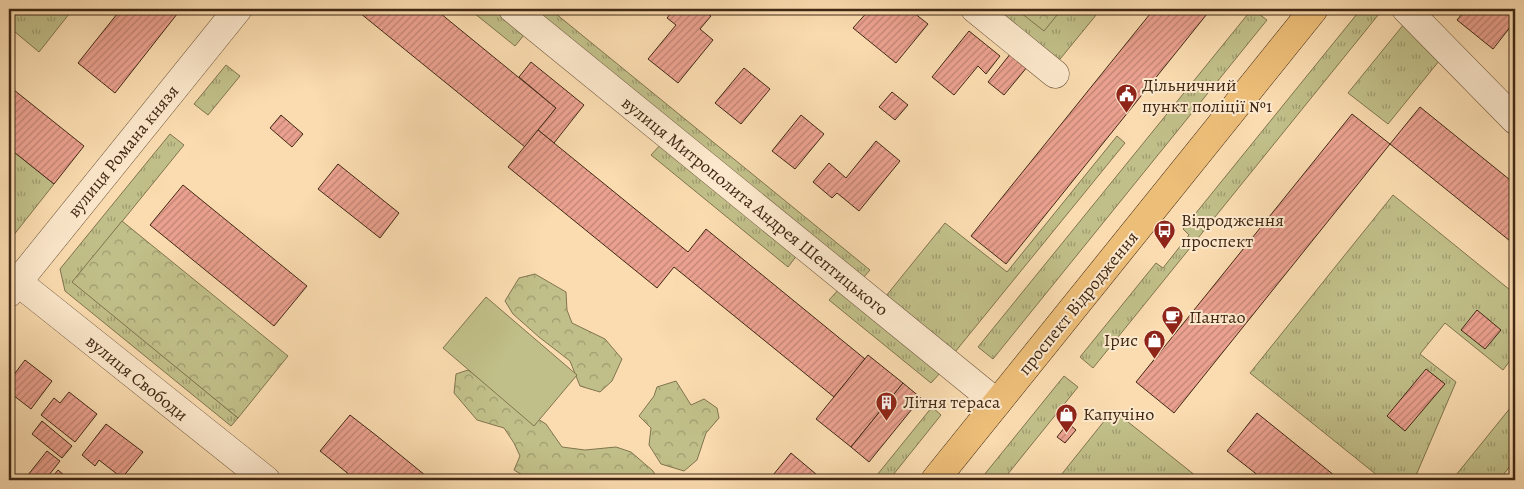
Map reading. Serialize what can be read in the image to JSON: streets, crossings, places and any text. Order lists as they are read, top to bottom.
{
  "streets": {
    "main road": ["проспект Відродження"],
    "street": ["вулиця Романа князя", "вулиця Митрополита Андрея Шептицького", "вулиця Свободи"]
  },
  "crossings": [
    ["вулиця Романа князя", "вулиця Свободи"],
    ["вулиця Митрополита Андрея Шептицького", "проспект Відродження"]
  ],
  "places": {
    "public building": ["Дільничний пункт поліції №1"],
    "bus stop": ["Відродження проспект"],
    "cafe": ["Пантао"],
    "shop": ["Ірис", "Капучіно"],
    "building": ["Літня тераса"]
  }
}
